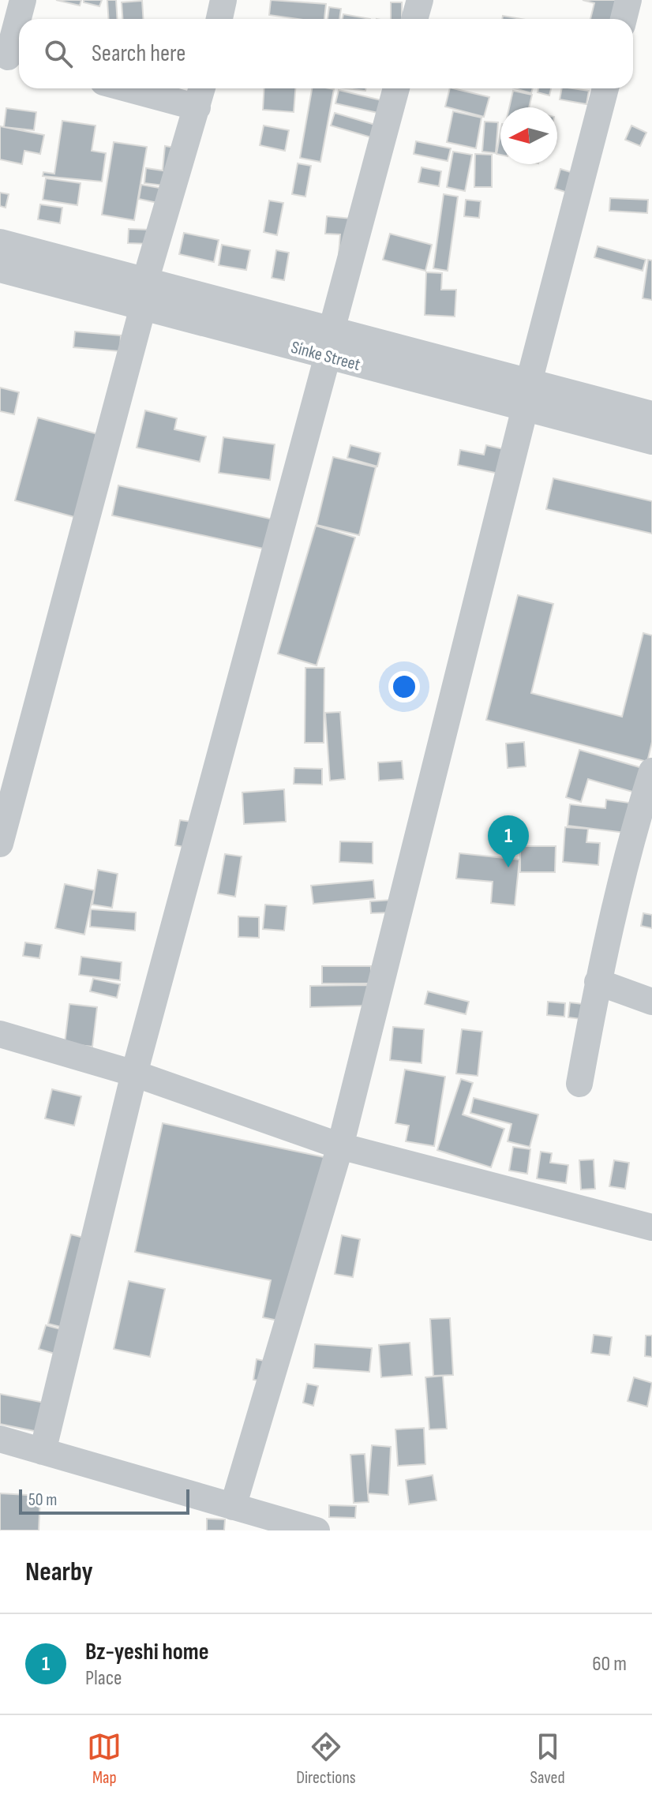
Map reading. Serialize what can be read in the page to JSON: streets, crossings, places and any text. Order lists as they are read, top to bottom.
{
  "streets": {
    "street": ["Sinke Street"]
  },
  "scale_bar": "50 m",
  "north": "left",
  "page": {
    "search": "Search here",
    "pins": "1",
    "scale": "50 m",
    "heading": "Nearby",
    "list": [
      {
        "mark": "1",
        "name": "Bz-yeshi home",
        "note": "Place",
        "value": "60 m"
      }
    ],
    "nav": ["Map", "Directions", "Saved"]
  }
}
